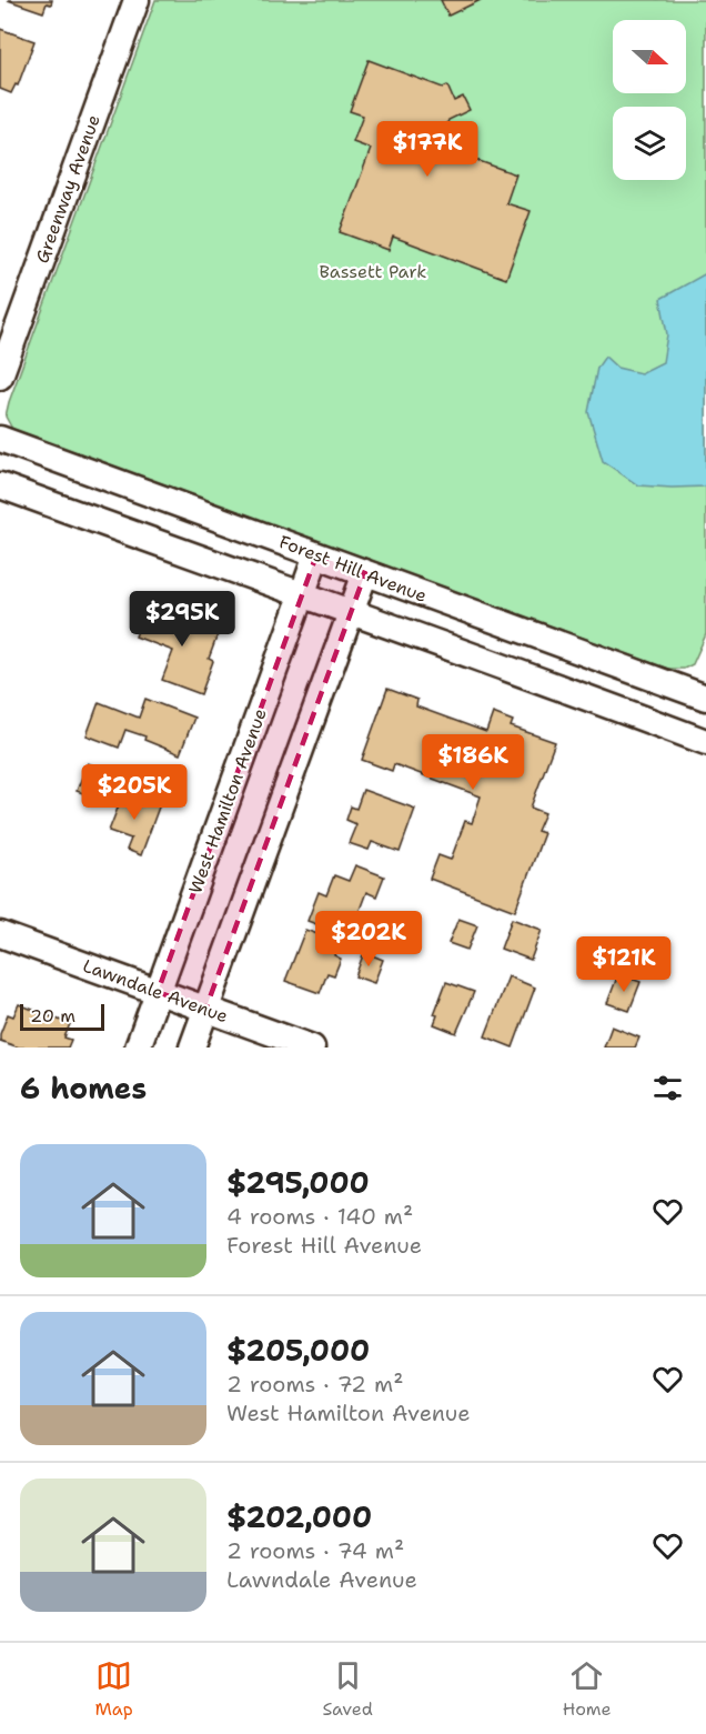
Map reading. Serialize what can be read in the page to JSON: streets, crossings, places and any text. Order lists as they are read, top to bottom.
{
  "streets": {
    "street": [
      "Greenway Avenue",
      "Forest Hill Avenue",
      "West Hamilton Avenue",
      "Lawndale Avenue"
    ]
  },
  "crossings": [
    ["Forest Hill Avenue", "West Hamilton Avenue"],
    ["West Hamilton Avenue", "Lawndale Avenue"]
  ],
  "parks": ["Bassett Park"],
  "scale_bar": "20 m",
  "north": "right",
  "page": {
    "price": [
      "$177K",
      "$295K",
      "$186K",
      "$205K",
      "$202K",
      "$121K"
    ],
    "scale": "20 m",
    "heading": "6 homes",
    "list": [
      {
        "name": "$295,000",
        "note": "4 rooms · 140 m² · Forest Hill Avenue"
      },
      {
        "name": "$205,000",
        "note": "2 rooms · 72 m² · West Hamilton Avenue"
      },
      {
        "name": "$202,000",
        "note": "2 rooms · 74 m² · Lawndale Avenue"
      }
    ],
    "tabs": ["Map", "Saved", "Home"]
  }
}
